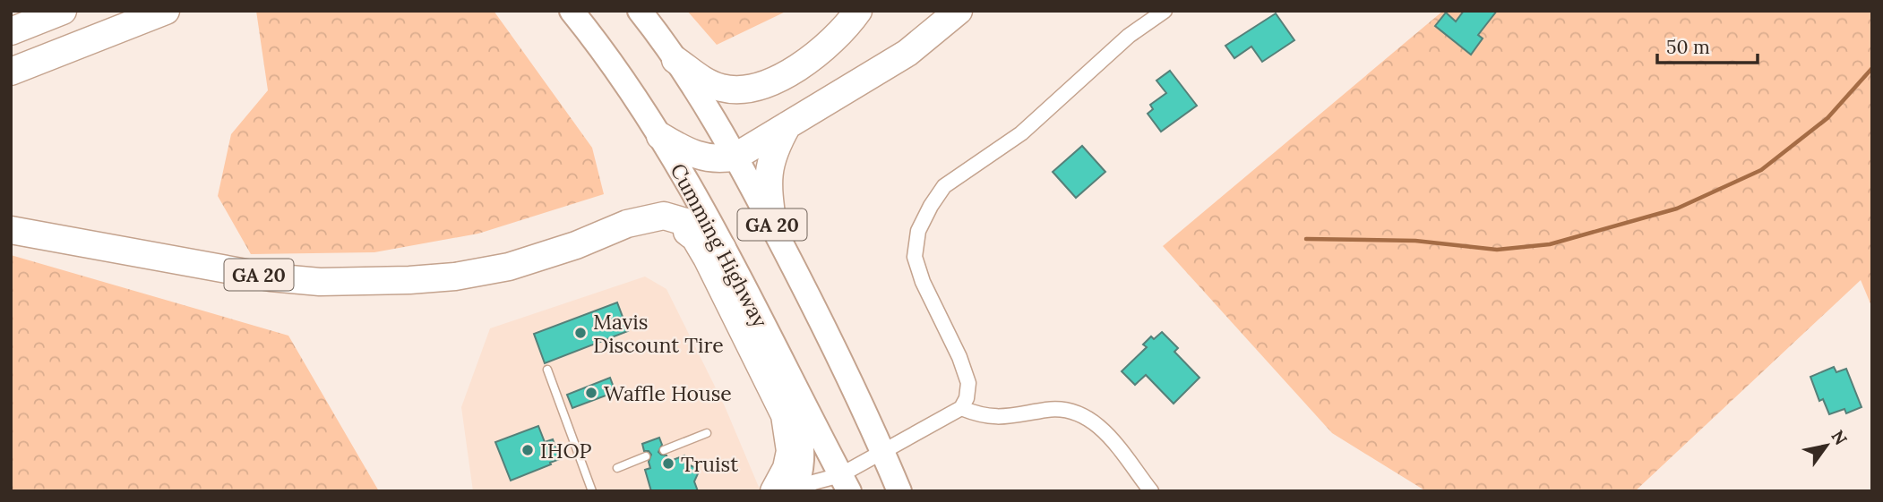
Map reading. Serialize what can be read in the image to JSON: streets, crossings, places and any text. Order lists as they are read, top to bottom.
{
  "streets": {
    "highway": ["GA 20"],
    "main road": ["Cumming Highway"]
  },
  "crossings": [
    ["GA 20", "Cumming Highway"]
  ],
  "places": [
    "Mavis Discount Tire",
    "Waffle House",
    "IHOP",
    "Truist"
  ],
  "scale_bar": "50 m",
  "north": "top right"
}
